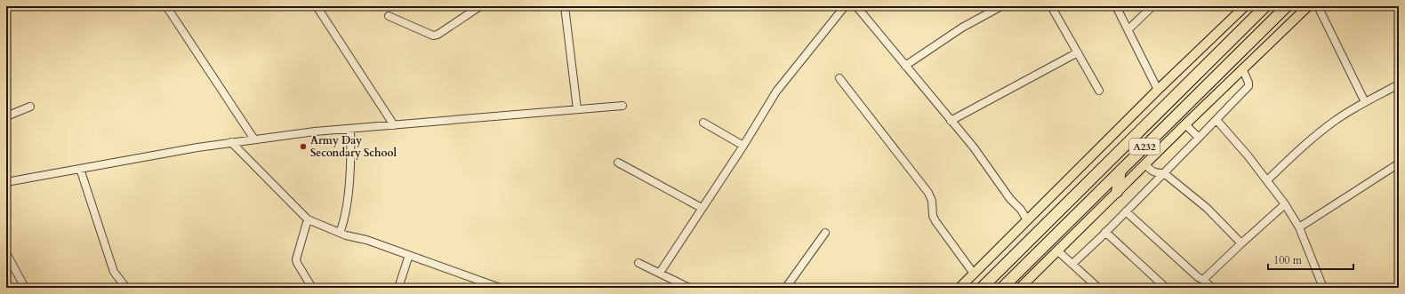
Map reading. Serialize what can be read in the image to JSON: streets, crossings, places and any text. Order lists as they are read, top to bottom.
{
  "streets": {
    "highway": ["A232"]
  },
  "places": ["Army Day Secondary School"],
  "scale_bar": "100 m"
}
